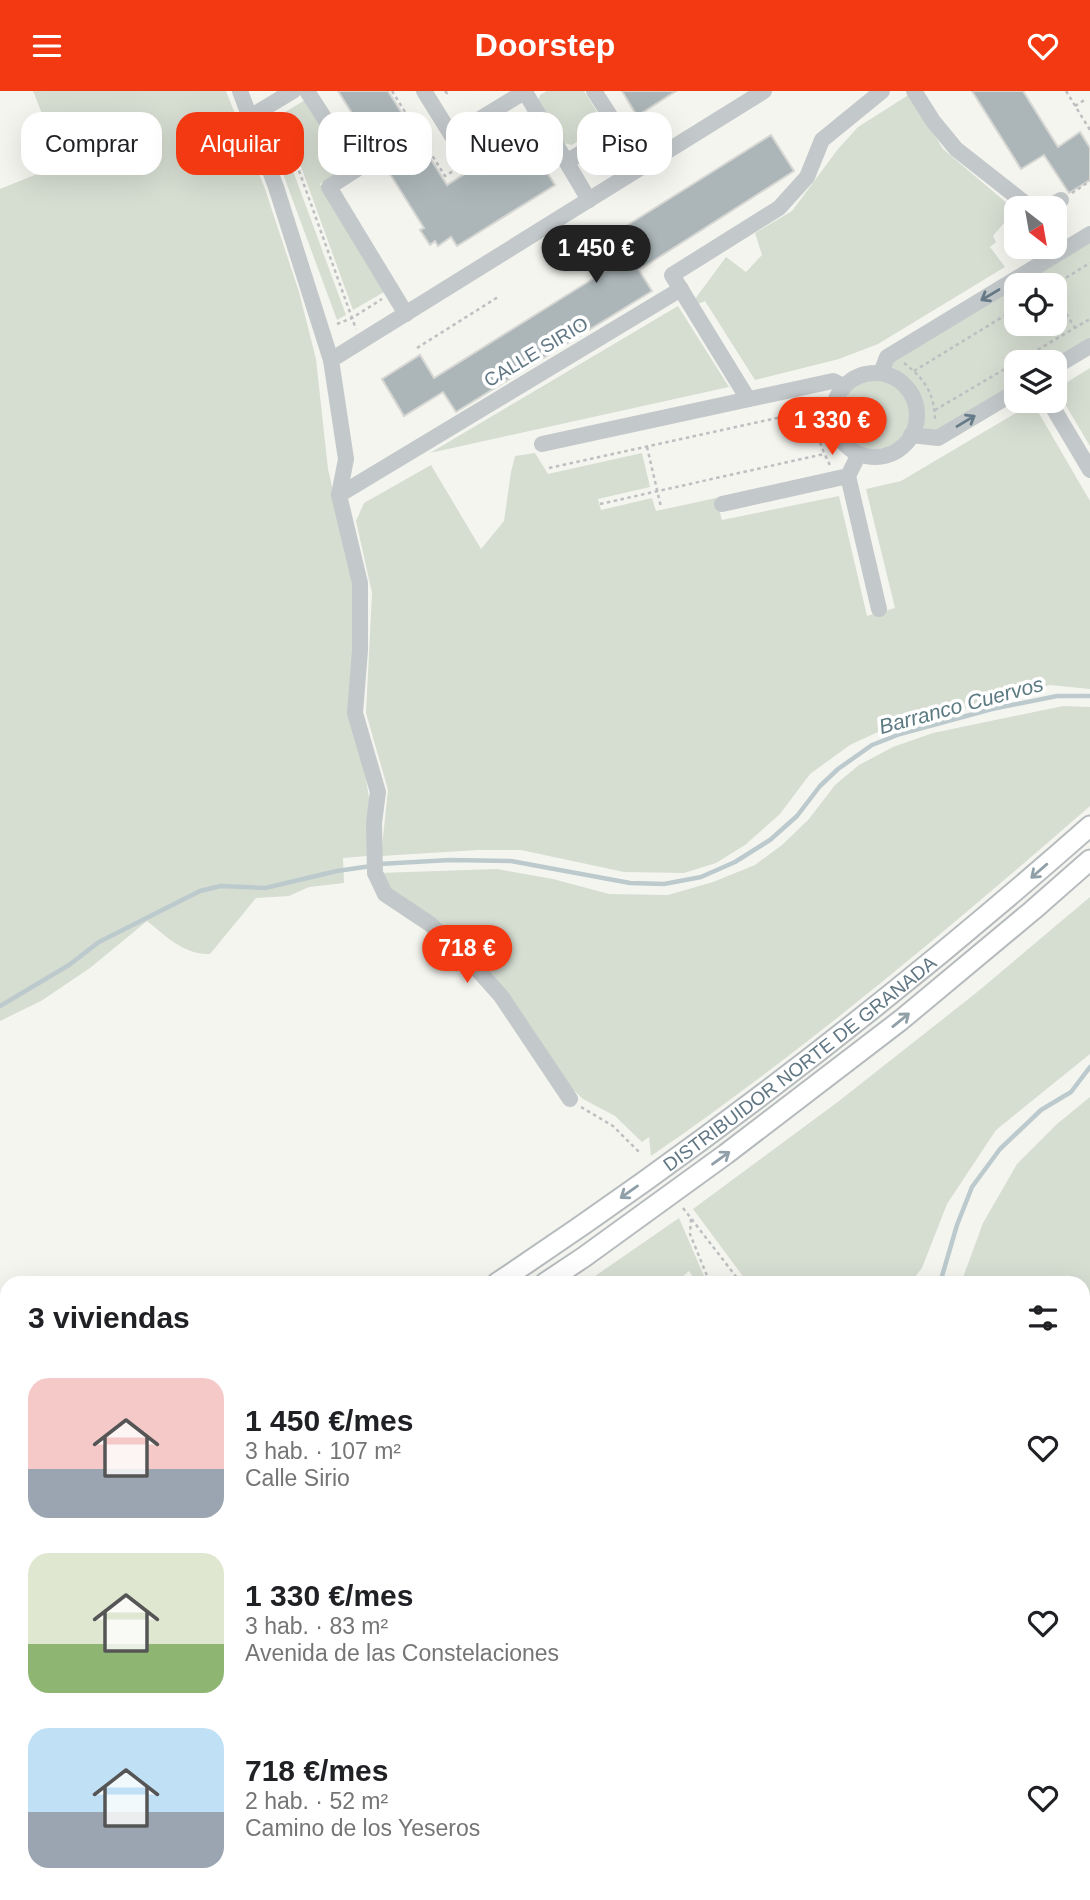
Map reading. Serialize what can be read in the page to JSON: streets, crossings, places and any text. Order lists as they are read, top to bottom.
{
  "streets": {
    "main road": ["DISTRIBUIDOR NORTE DE GRANADA"],
    "street": ["CALLE SIRIO"]
  },
  "water": ["Barranco Cuervos"],
  "north": "bottom right",
  "page": {
    "header": "Doorstep",
    "chip": [
      "Comprar",
      "Alquilar",
      "Filtros",
      "Nuevo",
      "Piso"
    ],
    "price": ["1 450 €", "1 330 €", "718 €"],
    "heading": "3 viviendas",
    "list": [
      {
        "name": "1 450 €/mes",
        "note": "3 hab. · 107 m² · Calle Sirio"
      },
      {
        "name": "1 330 €/mes",
        "note": "3 hab. · 83 m² · Avenida de las Constelaciones"
      },
      {
        "name": "718 €/mes",
        "note": "2 hab. · 52 m² · Camino de los Yeseros"
      }
    ]
  }
}
